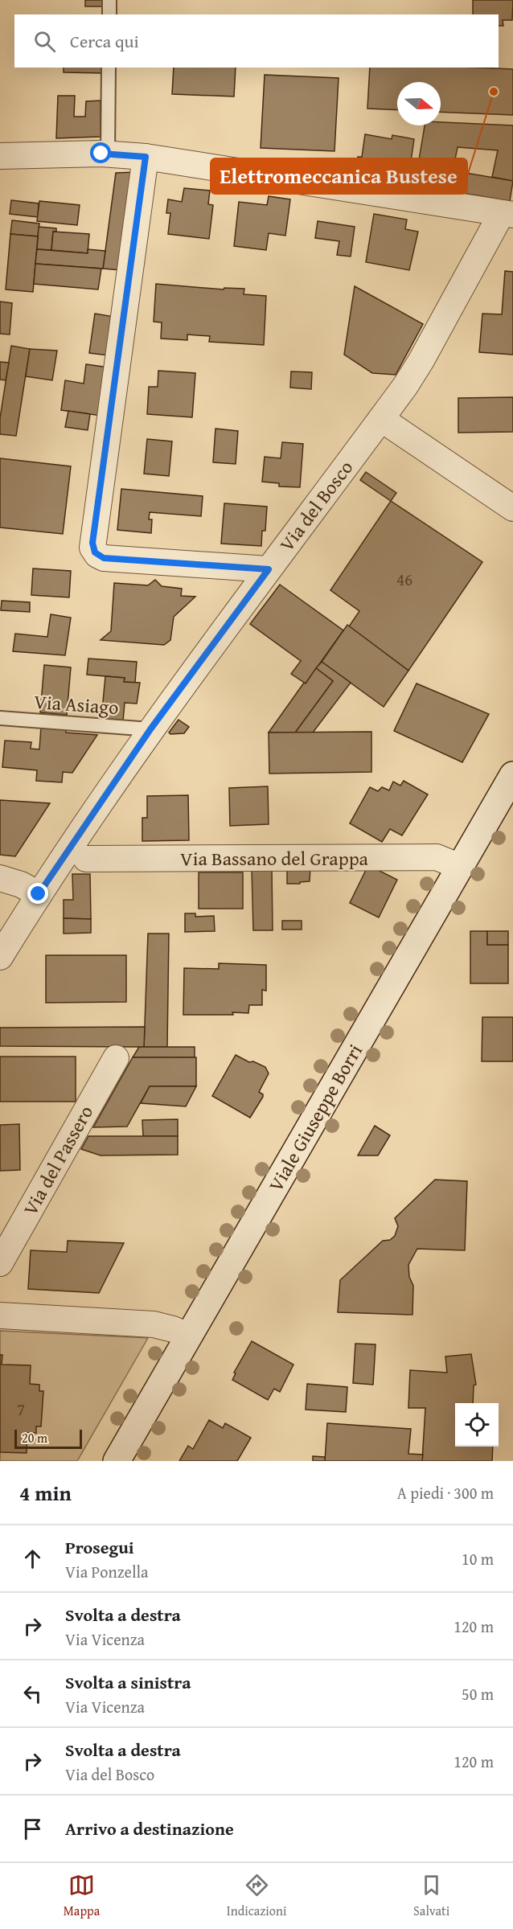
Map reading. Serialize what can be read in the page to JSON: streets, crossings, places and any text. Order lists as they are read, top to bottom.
{
  "streets": {
    "main road": ["Viale Giuseppe Borri"],
    "street": ["Via del Bosco", "Via Bassano del Grappa", "Via del Passero"],
    "lane": ["Via Asiago"]
  },
  "crossings": [
    ["Via del Bosco", "Via Asiago"],
    ["Via Bassano del Grappa", "Viale Giuseppe Borri"]
  ],
  "places": ["Elettromeccanica Bustese"],
  "house_numbers": ["46", "7"],
  "scale_bar": "20 m",
  "north": "right",
  "page": {
    "search": "Cerca qui",
    "scale": "20 m",
    "heading": ["4 min", "A piedi · 300 m"],
    "list": [
      ["Prosegui", "Via Ponzella", "10 m"],
      ["Svolta a destra", "Via Vicenza", "120 m"],
      ["Svolta a sinistra", "Via Vicenza", "50 m"],
      ["Svolta a destra", "Via del Bosco", "120 m"],
      "Arrivo a destinazione"
    ],
    "nav": ["Mappa", "Indicazioni", "Salvati"]
  }
}
